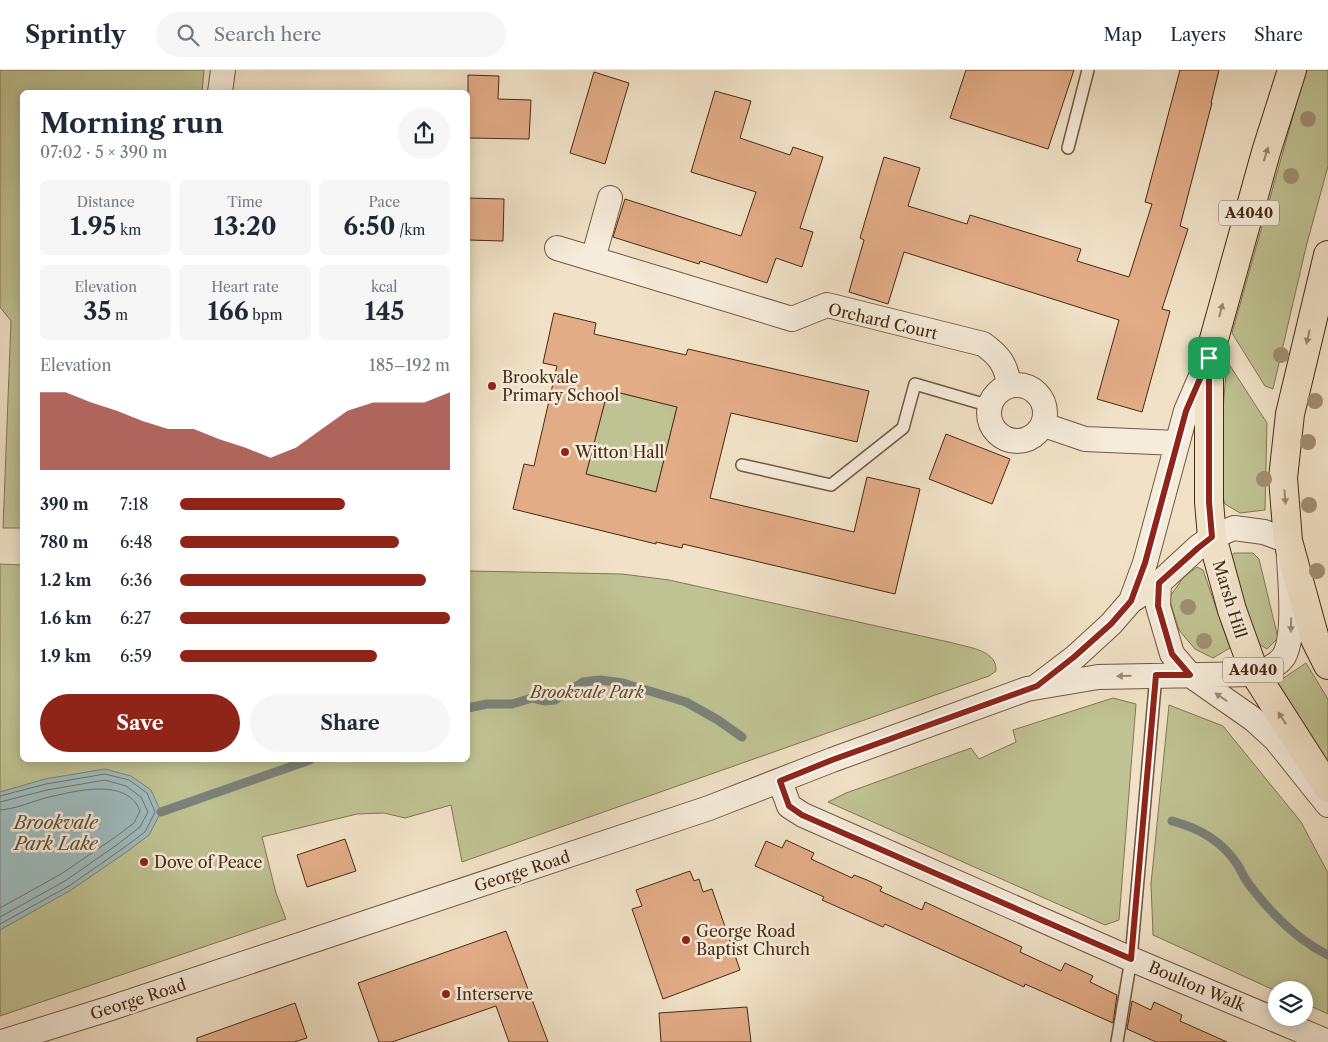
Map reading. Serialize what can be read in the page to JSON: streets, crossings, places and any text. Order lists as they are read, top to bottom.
{
  "streets": {
    "main road": ["A4040", "Marsh Hill"],
    "street": ["Orchard Court", "George Road", "Boulton Walk"]
  },
  "crossings": [
    ["A4040", "Marsh Hill"],
    ["A4040", "George Road"],
    ["Marsh Hill", "George Road"],
    ["George Road", "Boulton Walk"]
  ],
  "one_way": ["Marsh Hill"],
  "water": ["Brookvale Park Lake"],
  "parks": ["Brookvale Park"],
  "places": [
    "Brookvale Primary School",
    "Witton Hall",
    "Dove of Peace",
    "George Road Baptist Church",
    "Interserve"
  ],
  "page": {
    "header": "Sprintly",
    "search": "Search here",
    "nav": ["Map", "Layers", "Share"],
    "heading": ["Morning run", "07:02 · 5 × 390 m"],
    "stats": [
      ["Distance", "1.95 km"],
      ["Time", "13:20"],
      ["Pace", "6:50 /km"],
      ["Elevation", "35 m"],
      ["Heart rate", "166 bpm"],
      ["kcal", "145"]
    ],
    "chart": ["Elevation", "185–192 m"],
    "list": [
      {
        "name": "390 m",
        "note": "7:18"
      },
      {
        "name": "780 m",
        "note": "6:48"
      },
      {
        "name": "1.2 km",
        "note": "6:36"
      },
      {
        "name": "1.6 km",
        "note": "6:27"
      },
      {
        "name": "1.9 km",
        "note": "6:59"
      }
    ],
    "buttons": ["Save", "Share"]
  }
}
